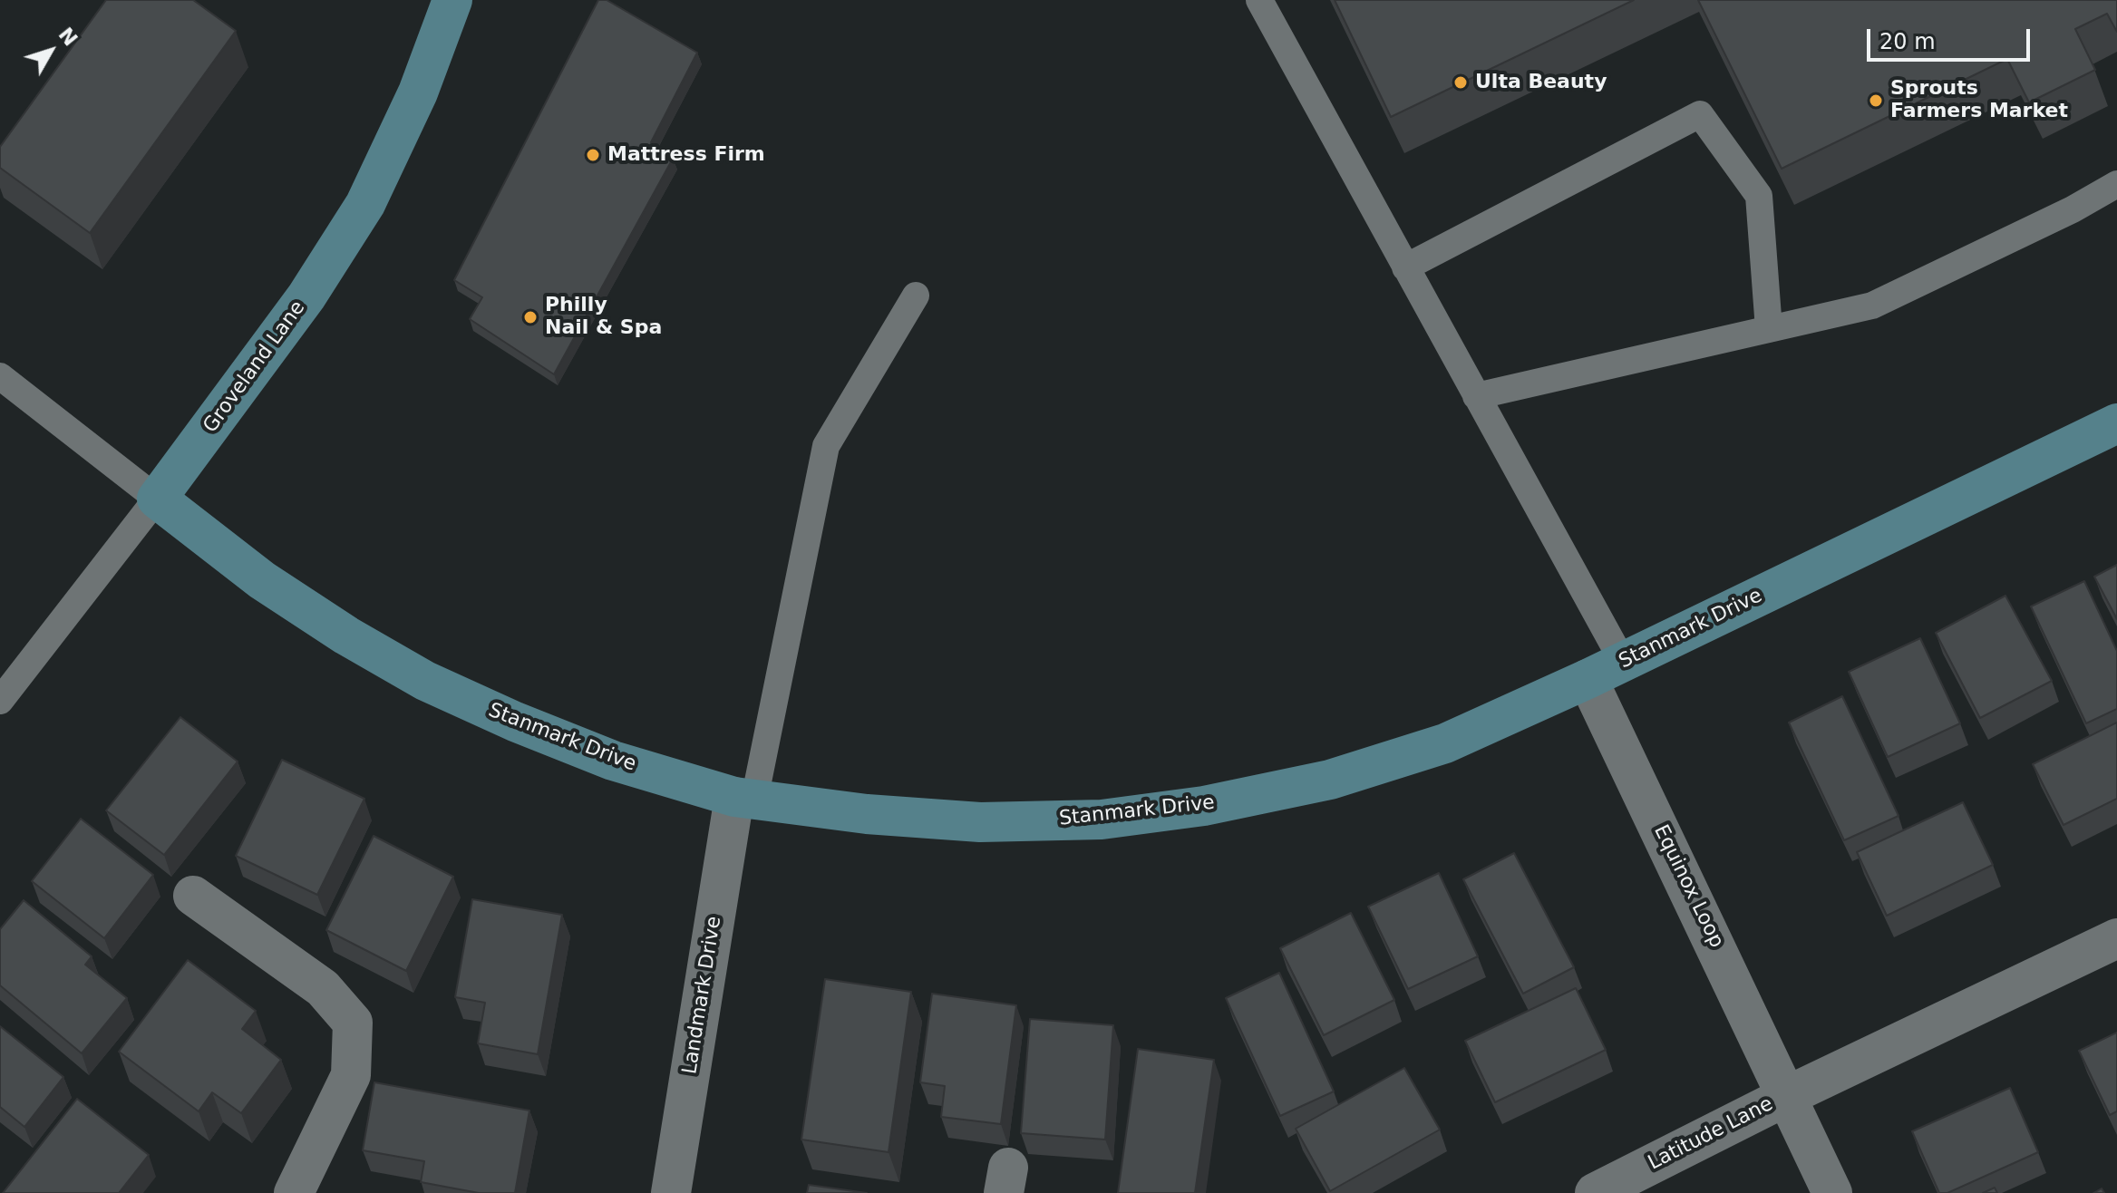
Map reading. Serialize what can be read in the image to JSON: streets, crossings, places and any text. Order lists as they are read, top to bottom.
{
  "streets": {
    "main road": ["Groveland Lane", "Stanmark Drive"],
    "street": ["Equinox Loop", "Landmark Drive", "Latitude Lane"]
  },
  "crossings": [
    ["Groveland Lane", "Stanmark Drive"],
    ["Stanmark Drive", "Equinox Loop"],
    ["Stanmark Drive", "Landmark Drive"],
    ["Equinox Loop", "Latitude Lane"]
  ],
  "places": [
    "Ulta Beauty",
    "Sprouts Farmers Market",
    "Mattress Firm",
    "Philly Nail & Spa"
  ],
  "scale_bar": "20 m",
  "north": "top right"
}
